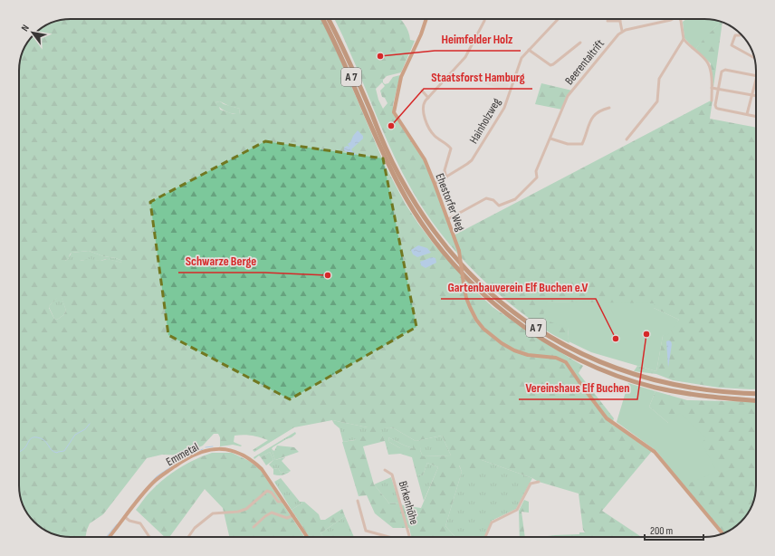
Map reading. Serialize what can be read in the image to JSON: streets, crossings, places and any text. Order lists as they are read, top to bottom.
{
  "streets": {
    "highway": ["A 7"],
    "main road": ["Ehestorfer Weg", "Emmetal"],
    "street": ["Beerentaltrift", "Hainholzweg", "Birkenhöhe"]
  },
  "crossings": [
    ["Beerentaltrift", "Ehestorfer Weg"],
    ["Hainholzweg", "Ehestorfer Weg"]
  ],
  "places": [
    "Heimfelder Holz",
    "Staatsforst Hamburg",
    "Schwarze Berge",
    "Vereinshaus Elf Buchen",
    "Gartenbauverein Elf Buchen e.V"
  ],
  "scale_bar": "200 m",
  "north": "top left"
}
